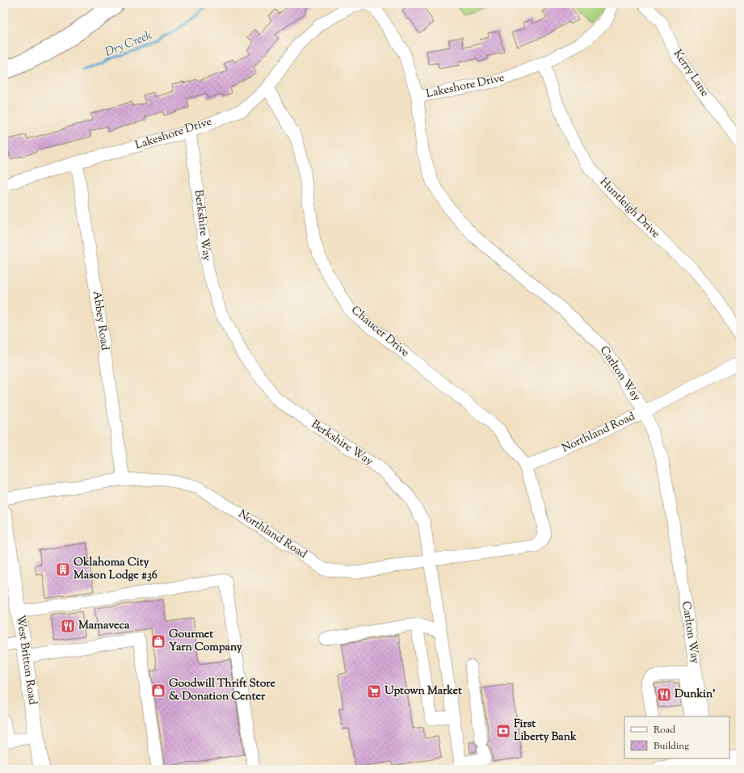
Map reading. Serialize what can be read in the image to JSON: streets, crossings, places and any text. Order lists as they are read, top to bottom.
{
  "streets": {
    "main road": ["West Britton Road"],
    "street": [
      "Kerry Lane",
      "Lakeshore Drive",
      "Huntleigh Drive",
      "Berkshire Way",
      "Abbey Road",
      "Chaucer Drive",
      "Carlton Way",
      "Northland Road"
    ]
  },
  "crossings": [
    ["Lakeshore Drive", "Huntleigh Drive"],
    ["Lakeshore Drive", "Berkshire Way"],
    ["Lakeshore Drive", "Abbey Road"],
    ["Lakeshore Drive", "Chaucer Drive"],
    ["Lakeshore Drive", "Carlton Way"],
    ["Berkshire Way", "Northland Road"],
    ["Abbey Road", "Northland Road"],
    ["Chaucer Drive", "Northland Road"],
    ["Carlton Way", "Northland Road"]
  ],
  "water": ["Dry Creek"],
  "places": {
    "building": ["Oklahoma City Mason Lodge #36"],
    "restaurant": ["Mamaveca", "Dunkin'"],
    "shop": ["Gourmet Yarn Company", "Goodwill Thrift Store & Donation Center"],
    "supermarket": ["Uptown Market"],
    "bank": ["First Liberty Bank"]
  },
  "legend": ["Road", "Building"]
}
